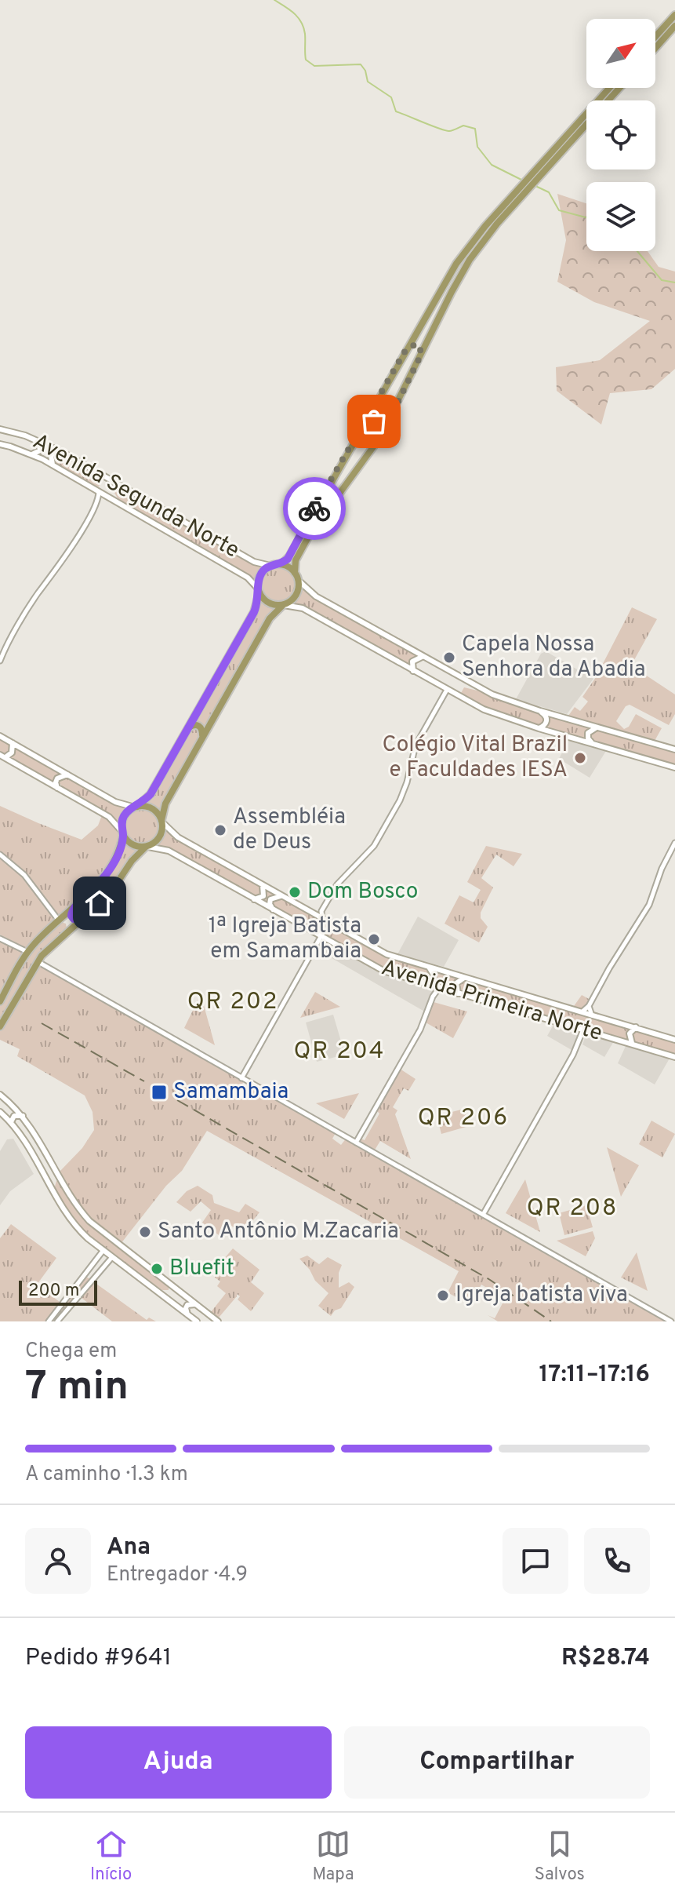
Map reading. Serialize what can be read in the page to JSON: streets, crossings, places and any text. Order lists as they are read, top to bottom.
{
  "streets": {
    "main road": ["Avenida Segunda Norte", "Avenida Primeira Norte"]
  },
  "districts": [
    "QR 202",
    "QR 204",
    "QR 206",
    "QR 208"
  ],
  "places": {
    "other": [
      "Capela Nossa Senhora da Abadia",
      "Colégio Vital Brazil e Faculdades IESA",
      "Assembléia de Deus",
      "Dom Bosco",
      "1ª Igreja Batista em Samambaia",
      "Santo Antônio M.Zacaria",
      "Bluefit",
      "Igreja batista viva"
    ],
    "transit": ["Samambaia"]
  },
  "scale_bar": "200 m",
  "north": "top right",
  "page": {
    "scale": "200 m",
    "heading": ["7 min", "Chega em", "17:11–17:16"],
    "panel": [
      "Ana",
      "Entregador · 4.9",
      "Pedido #9641",
      "R$28.74"
    ],
    "bar": "A caminho · 1.3 km",
    "buttons": ["Ajuda", "Compartilhar"],
    "tabs": ["Início", "Mapa", "Salvos"]
  }
}
